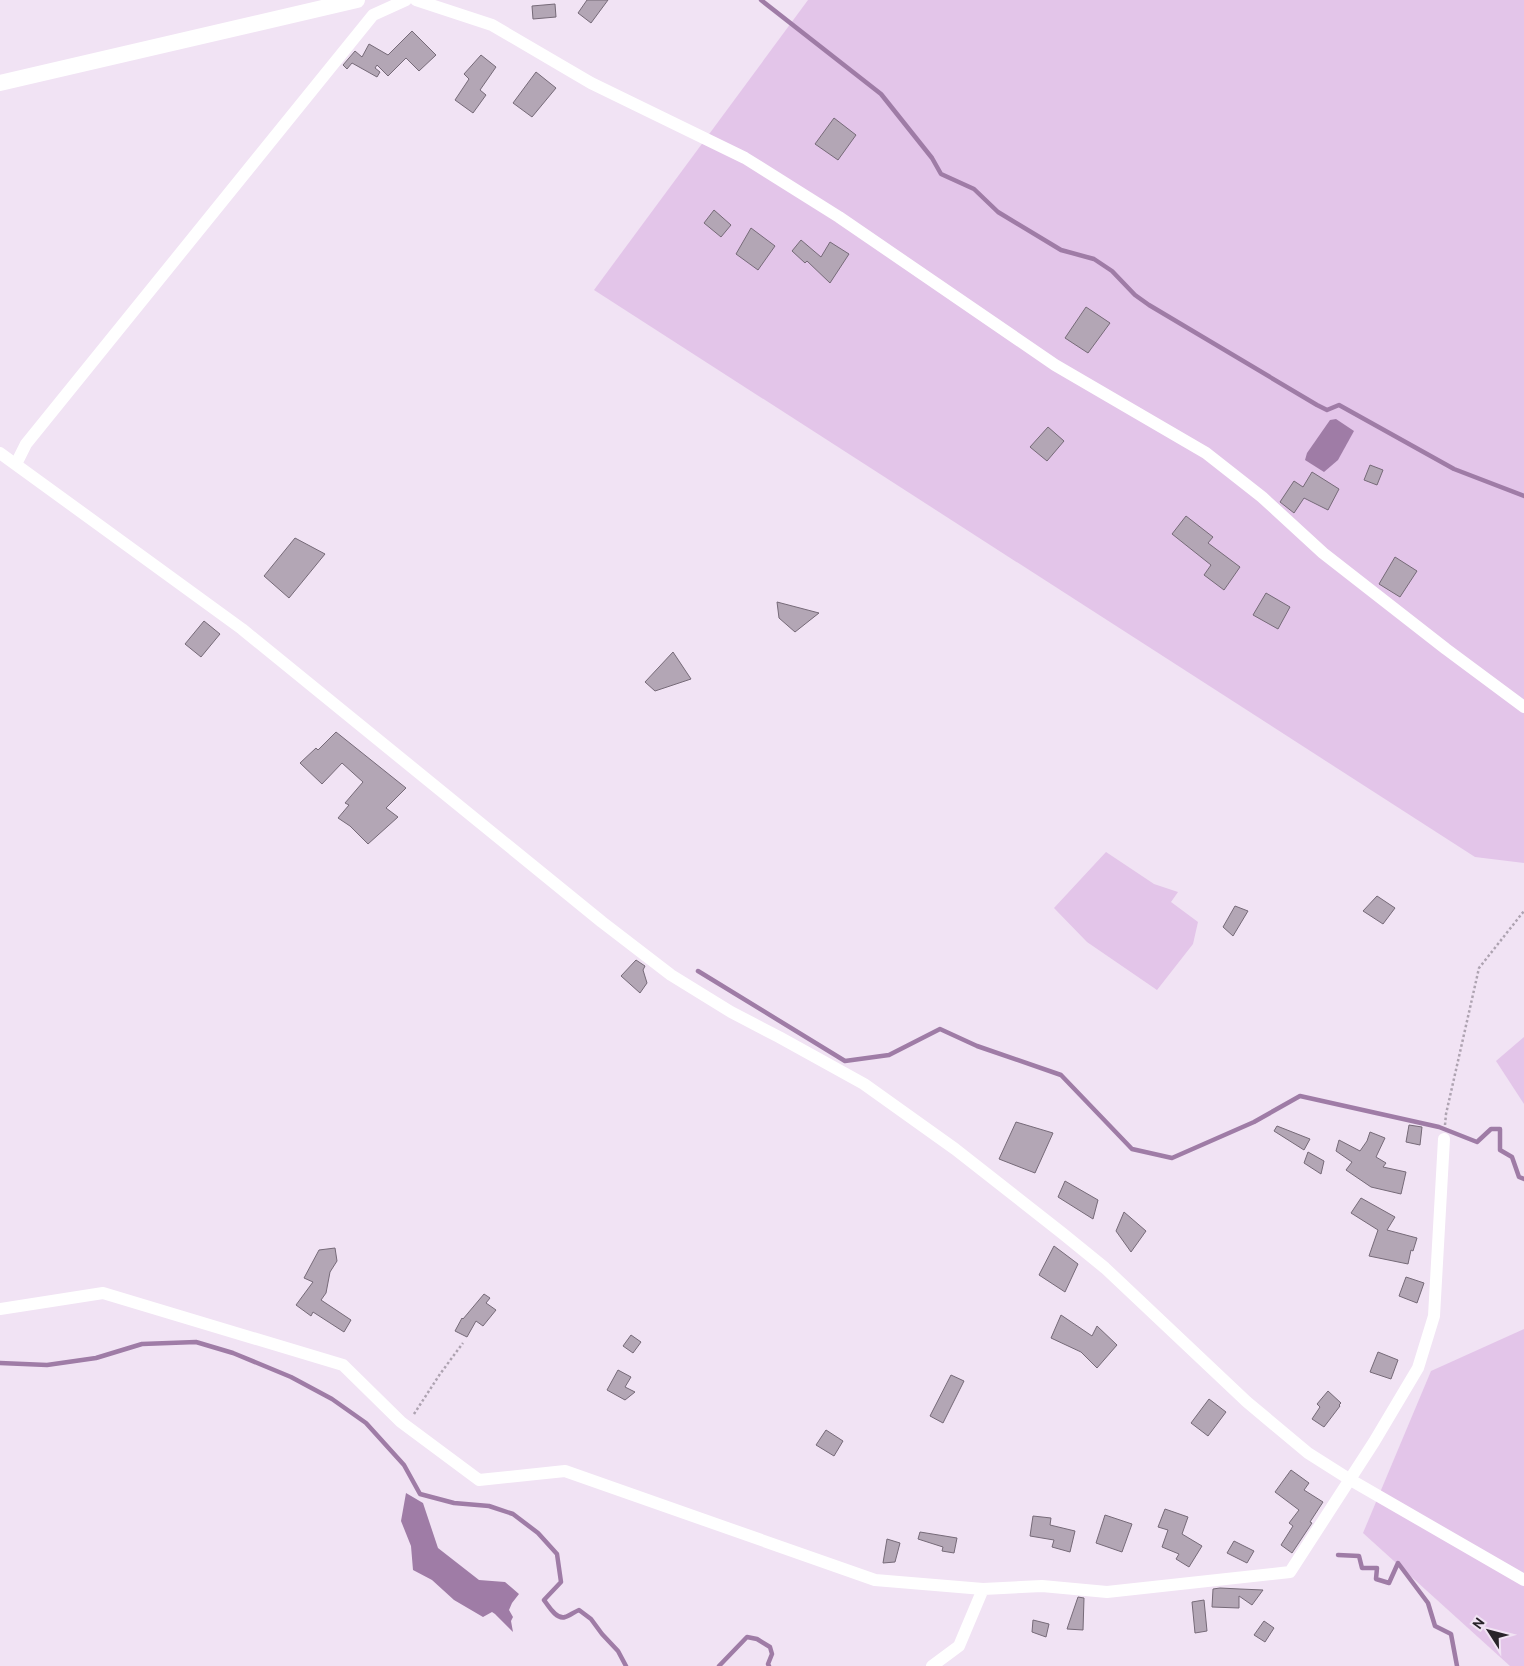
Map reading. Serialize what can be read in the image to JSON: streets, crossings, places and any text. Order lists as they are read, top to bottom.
{
  "north": "top left"
}
